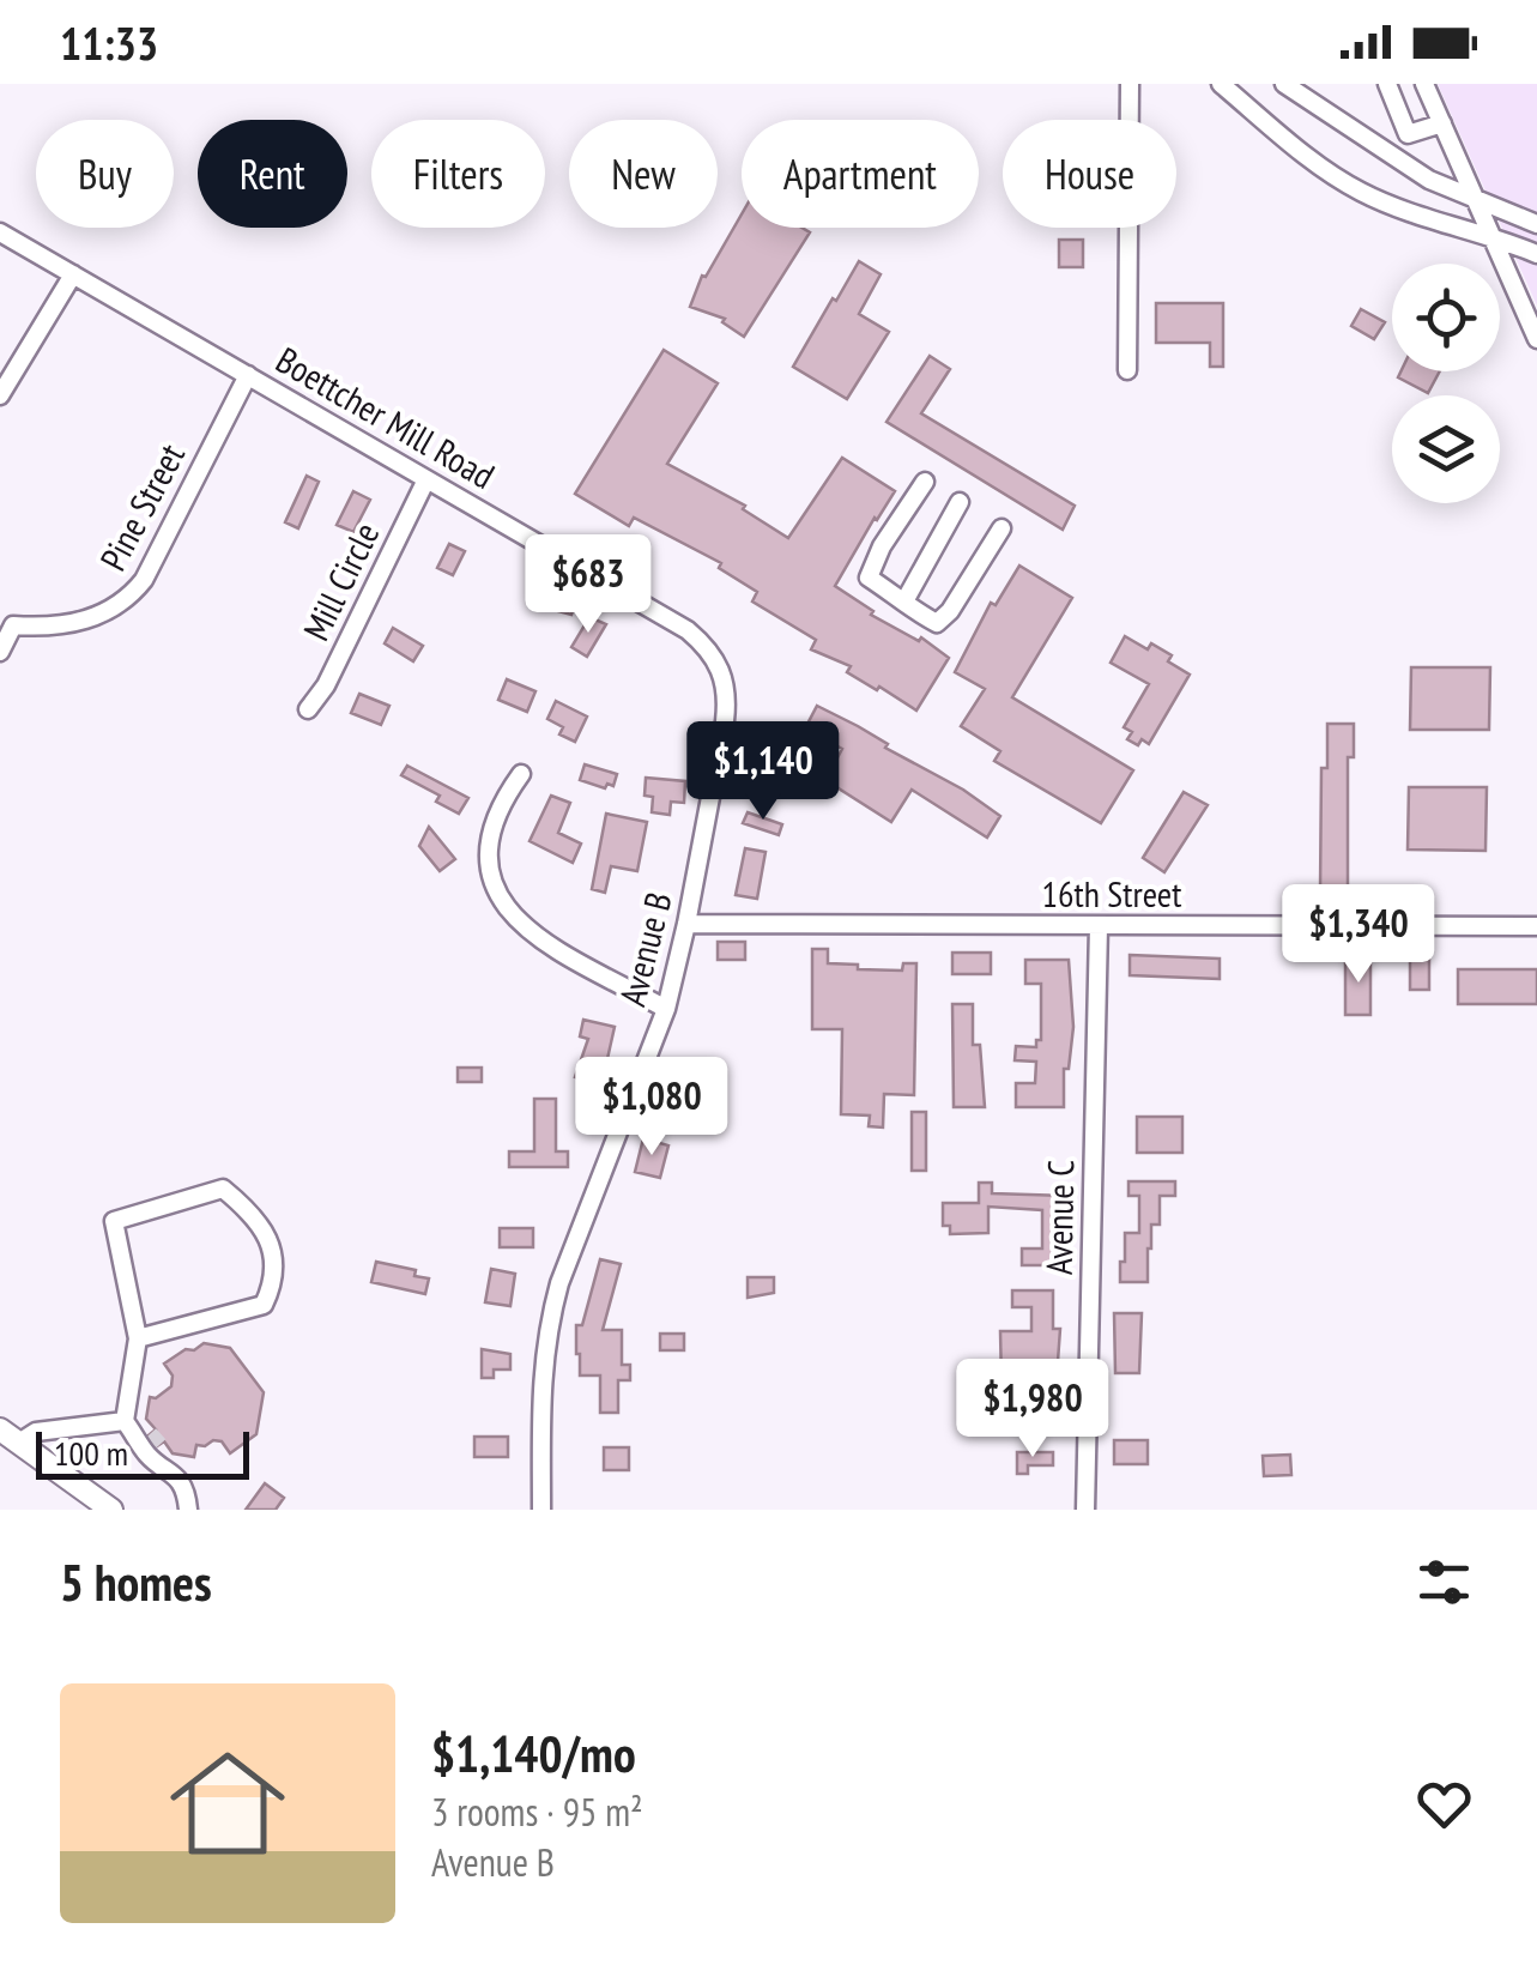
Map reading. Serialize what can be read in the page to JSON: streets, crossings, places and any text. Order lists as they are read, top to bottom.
{
  "streets": {
    "street": [
      "Boettcher Mill Road",
      "Pine Street",
      "Mill Circle",
      "16th Street",
      "Avenue B",
      "Avenue C"
    ]
  },
  "crossings": [
    ["Boettcher Mill Road", "Pine Street"],
    ["Boettcher Mill Road", "Mill Circle"],
    ["Boettcher Mill Road", "Avenue B"],
    ["16th Street", "Avenue B"],
    ["16th Street", "Avenue C"]
  ],
  "scale_bar": "100 m",
  "page": {
    "status": "11:33",
    "chip": [
      "Buy",
      "Rent",
      "Filters",
      "New",
      "Apartment",
      "House"
    ],
    "price": [
      "$683",
      "$1,140",
      "$1,340",
      "$1,080",
      "$1,980"
    ],
    "scale": "100 m",
    "heading": "5 homes",
    "list": [
      {
        "name": "$1,140/mo",
        "note": "3 rooms · 95 m² · Avenue B"
      }
    ]
  }
}
